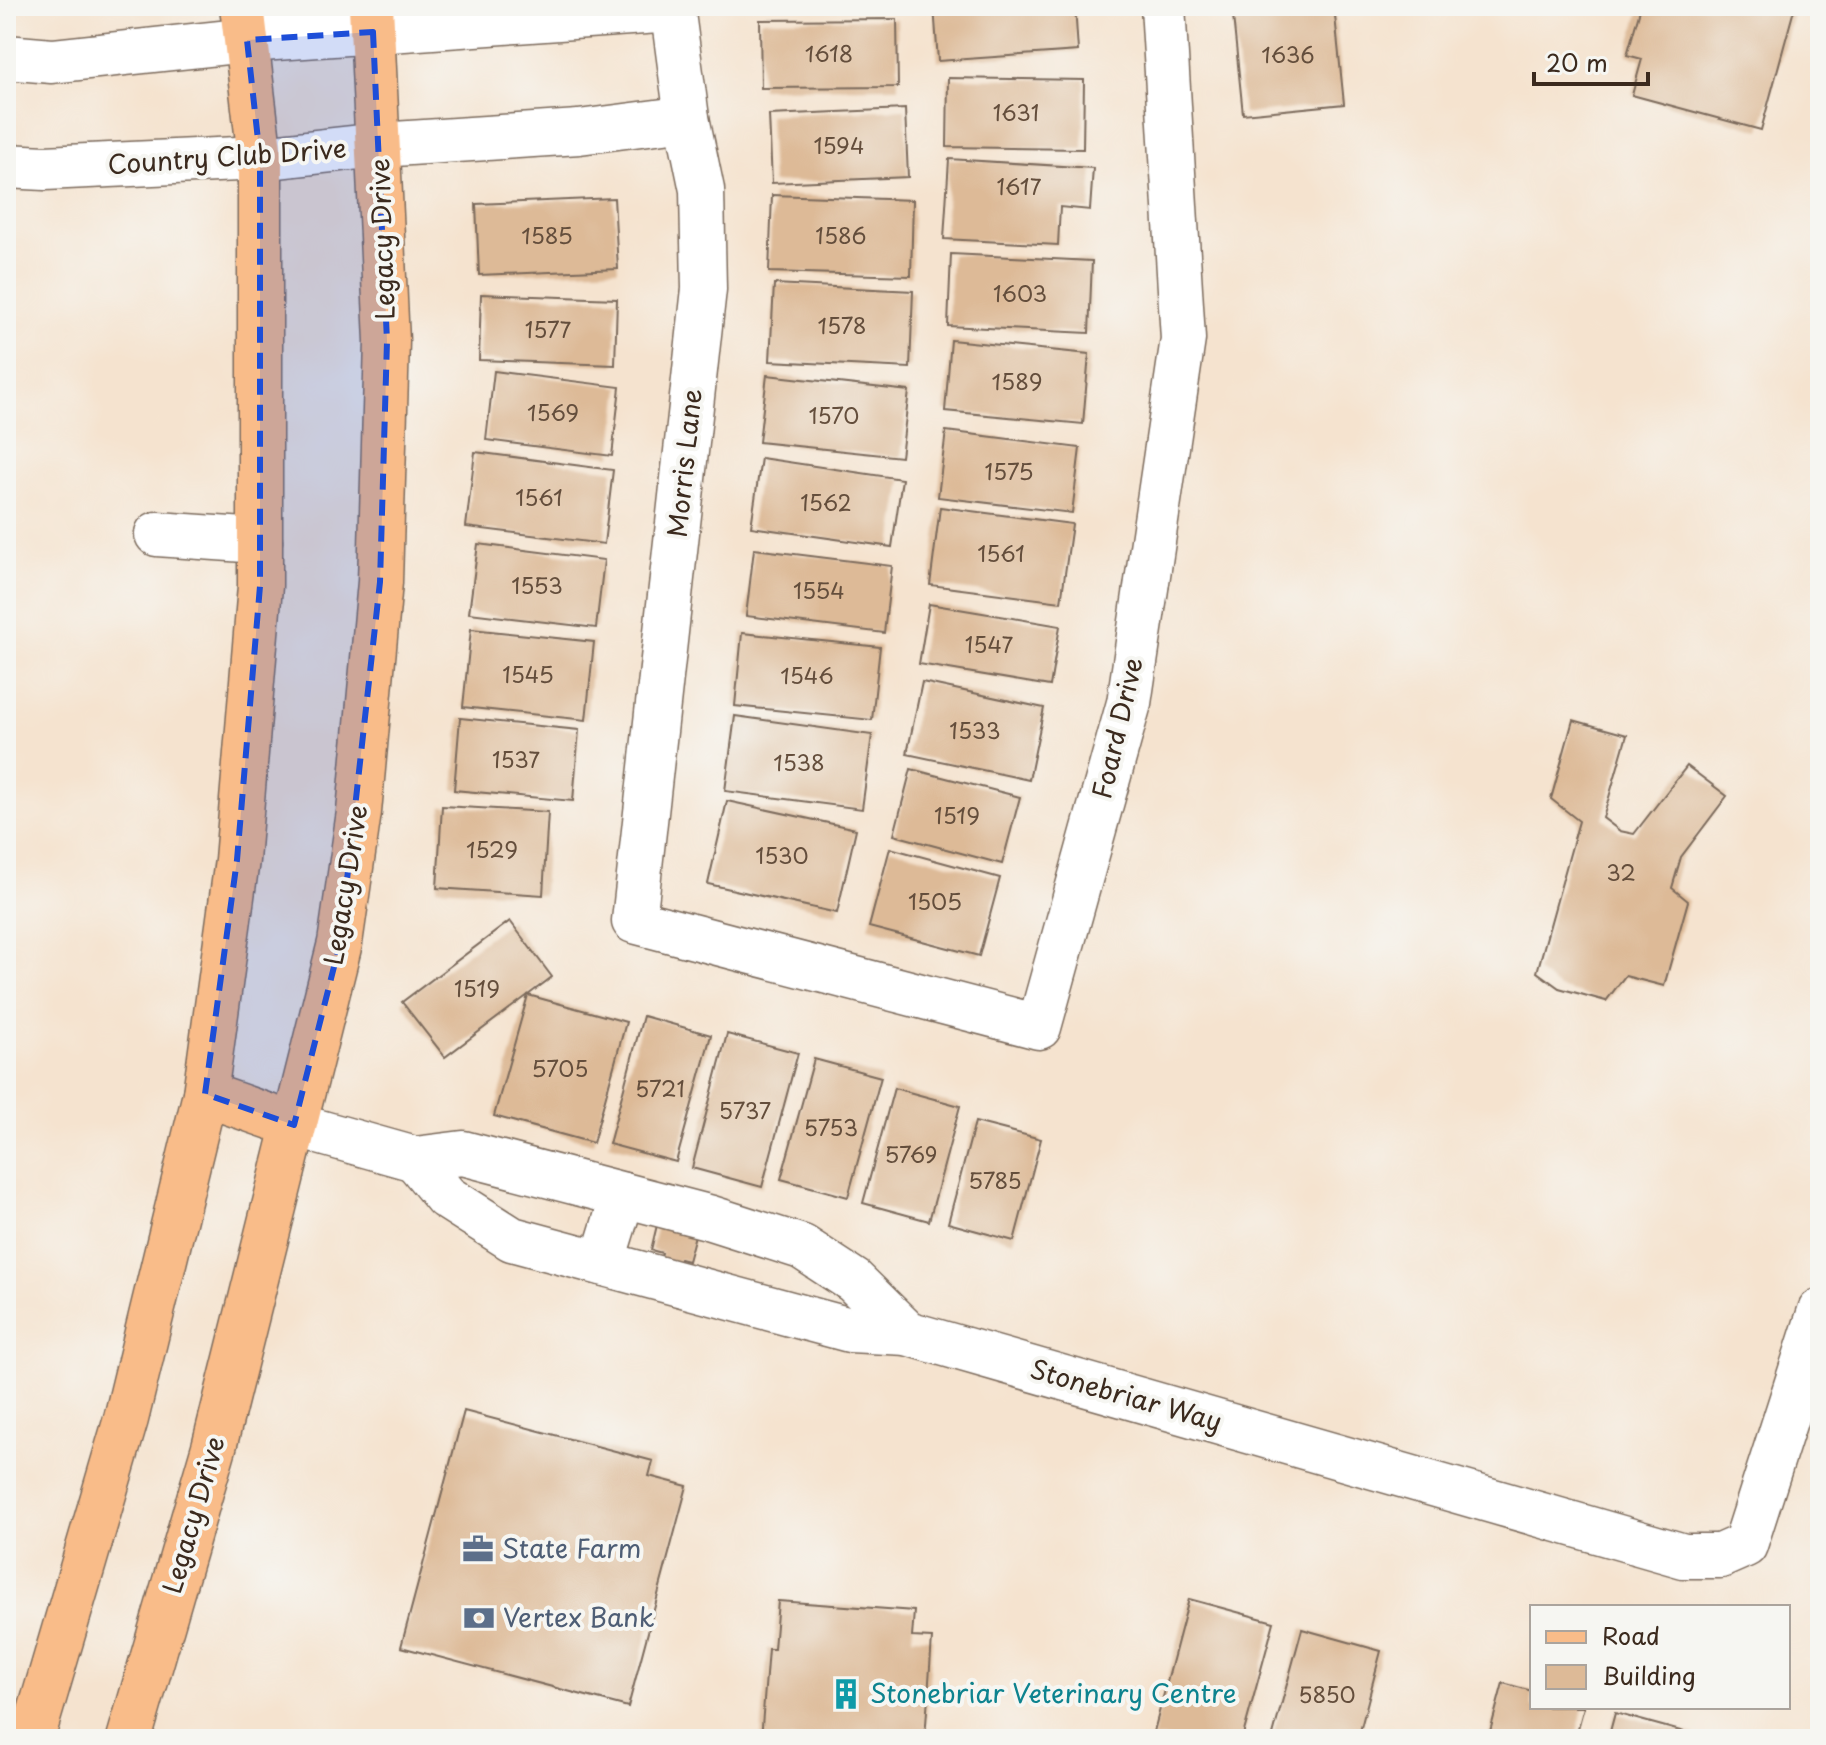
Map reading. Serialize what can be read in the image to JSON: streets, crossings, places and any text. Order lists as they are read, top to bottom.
{
  "streets": {
    "main road": ["Legacy Drive"],
    "street": [
      "Country Club Drive",
      "Morris Lane",
      "Foard Drive",
      "Stonebriar Way"
    ]
  },
  "crossings": [
    ["Country Club Drive", "Legacy Drive"],
    ["Country Club Drive", "Morris Lane"],
    ["Legacy Drive", "Stonebriar Way"],
    ["Morris Lane", "Foard Drive"]
  ],
  "places": {
    "office": ["State Farm"],
    "bank": ["Vertex Bank"],
    "building": ["Stonebriar Veterinary Centre"]
  },
  "house_numbers": [
    "1618",
    "1636",
    "1631",
    "1594",
    "1617",
    "1585",
    "1586",
    "1603",
    "1578",
    "1577",
    "1589",
    "1569",
    "1570",
    "1575",
    "1561",
    "1562",
    "1561",
    "1553",
    "1554",
    "1547",
    "1545",
    "1546",
    "1533",
    "1537",
    "1538",
    "1519",
    "1529",
    "1530",
    "32",
    "1505",
    "1519",
    "5705",
    "5721",
    "5737",
    "5753",
    "5769",
    "5785",
    "5850"
  ],
  "legend": ["Road", "Building"],
  "scale_bar": "20 m"
}
